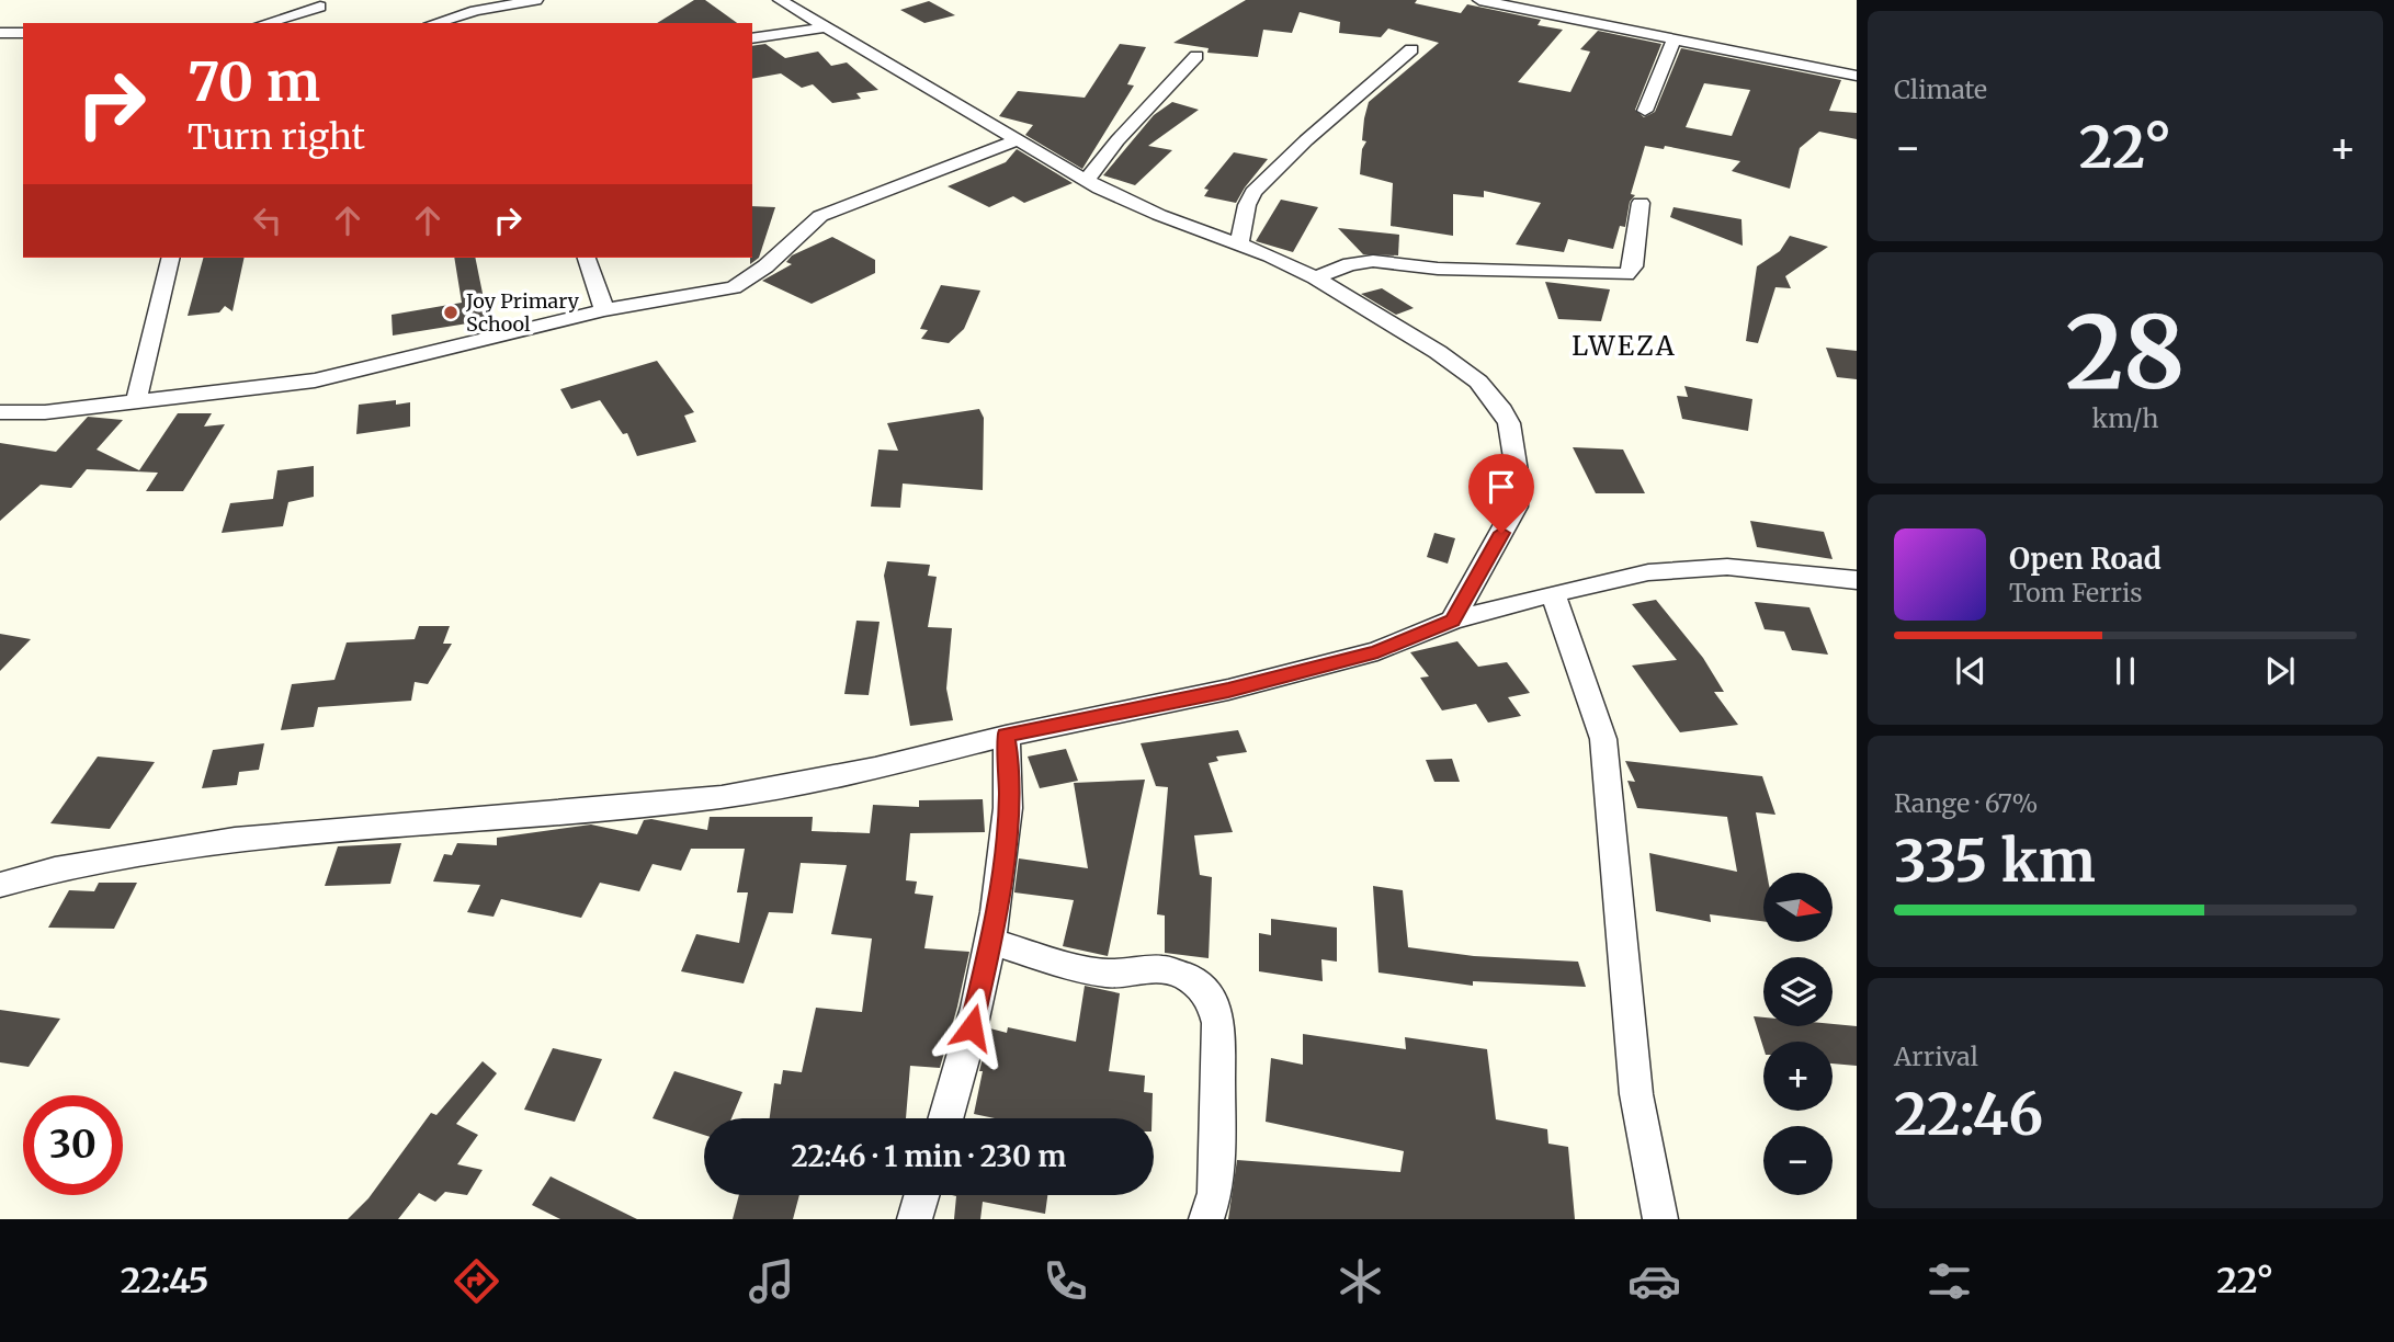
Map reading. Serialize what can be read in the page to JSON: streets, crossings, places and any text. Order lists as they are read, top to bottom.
{
  "districts": ["LWEZA"],
  "places": ["Joy Primary School"],
  "north": "right",
  "page": {
    "tile": [
      "Climate",
      ["28", "km/h"],
      ["Range · 67%", "335 km"],
      ["Arrival", "22:46"]
    ],
    "turn": ["70 m", "Turn right"],
    "heat": ["−", "22°", "+"],
    "song": ["Open Road", "Tom Ferris"],
    "map_buttons": ["+", "−"],
    "limit": "30",
    "trip": "22:46 · 1 min · 230 m",
    "tabs": ["22:45", "22°"]
  }
}
